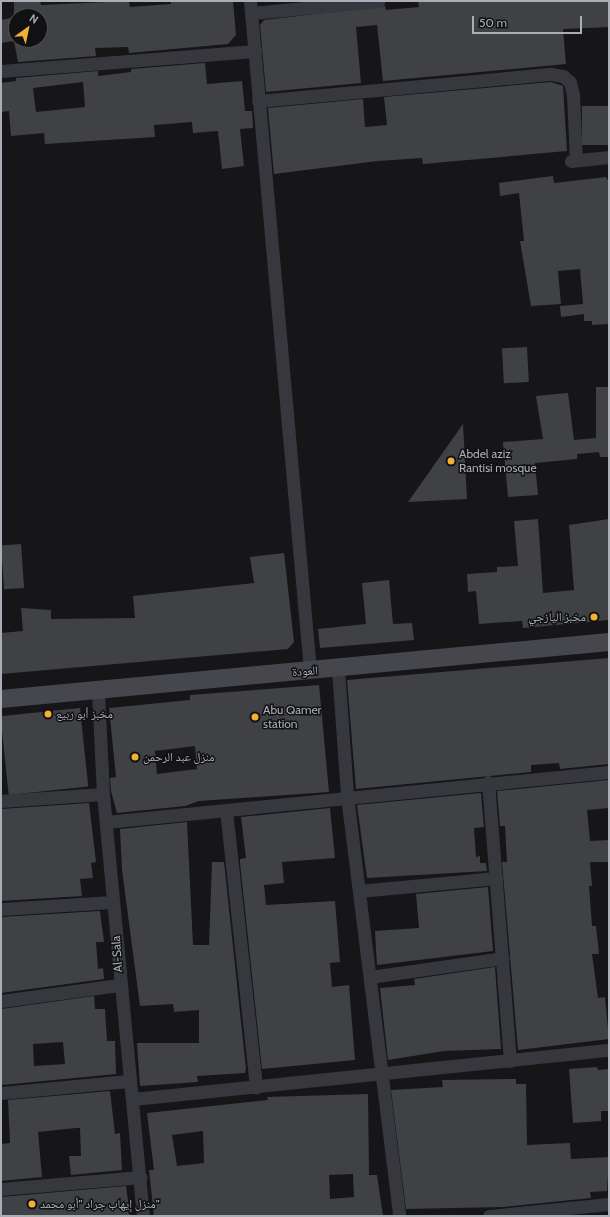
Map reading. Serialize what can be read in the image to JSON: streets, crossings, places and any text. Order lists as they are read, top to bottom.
{
  "streets": {
    "main road": ["العودة"],
    "street": ["Al-Sala"]
  },
  "crossings": [
    ["العودة", "Al-Sala"]
  ],
  "places": [
    "Abdel aziz Rantisi mosque",
    "مخبز اليازجي",
    "مخبز أبو ربيع",
    "Abu Qamer station",
    "منزل عبد الرحمن",
    "منزل إيهاب جراد \"أبو محمد\""
  ],
  "scale_bar": "50 m",
  "north": "top right"
}
